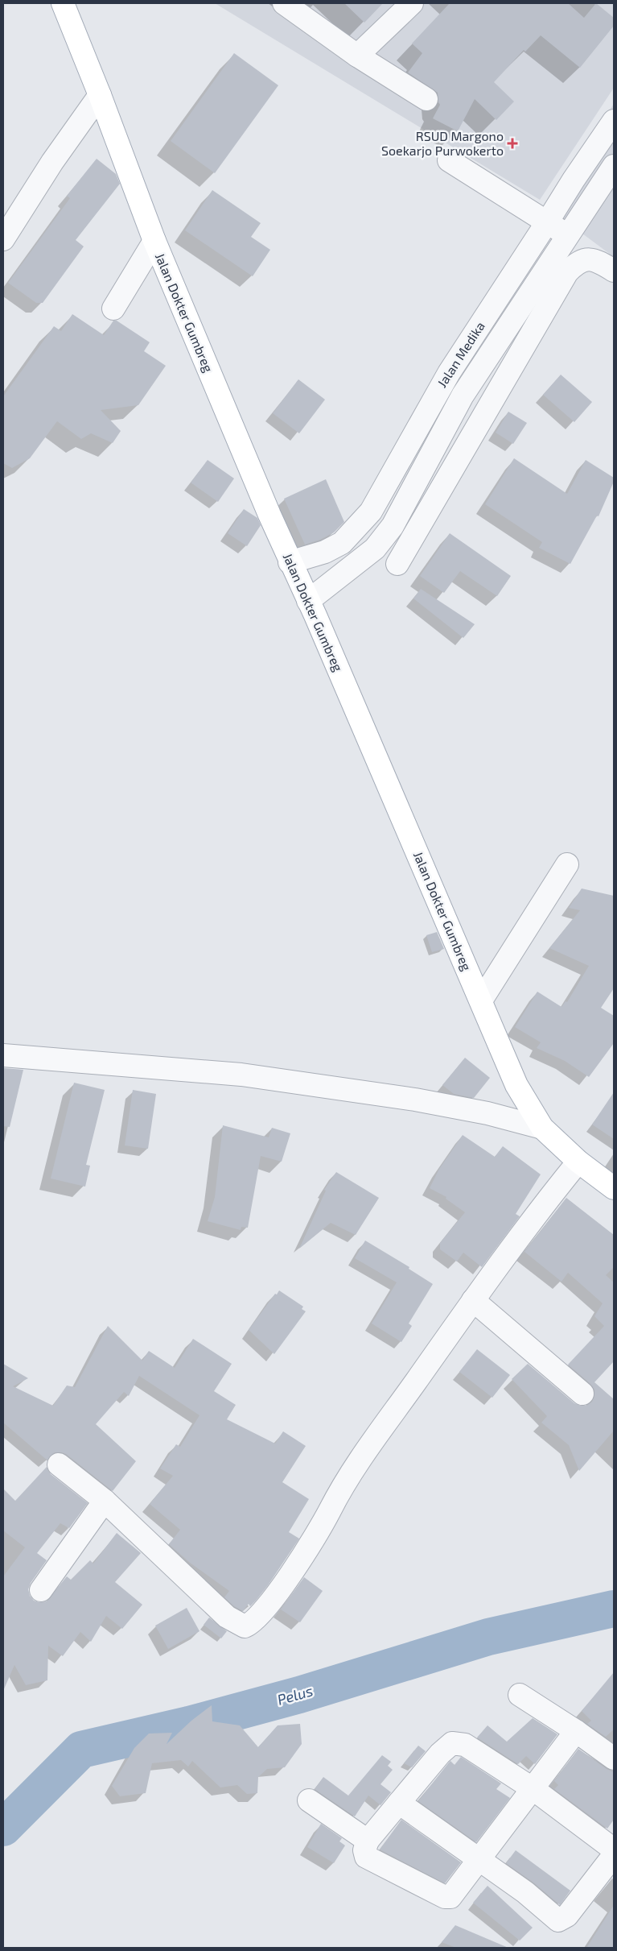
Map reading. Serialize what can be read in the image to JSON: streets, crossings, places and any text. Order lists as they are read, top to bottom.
{
  "streets": {
    "main road": ["Jalan Dokter Gumbreg"],
    "street": ["Jalan Medika"]
  },
  "crossings": [
    ["Jalan Dokter Gumbreg", "Jalan Medika"]
  ],
  "water": ["Pelus"],
  "places": {
    "health": ["RSUD Margono Soekarjo Purwokerto"]
  }
}
